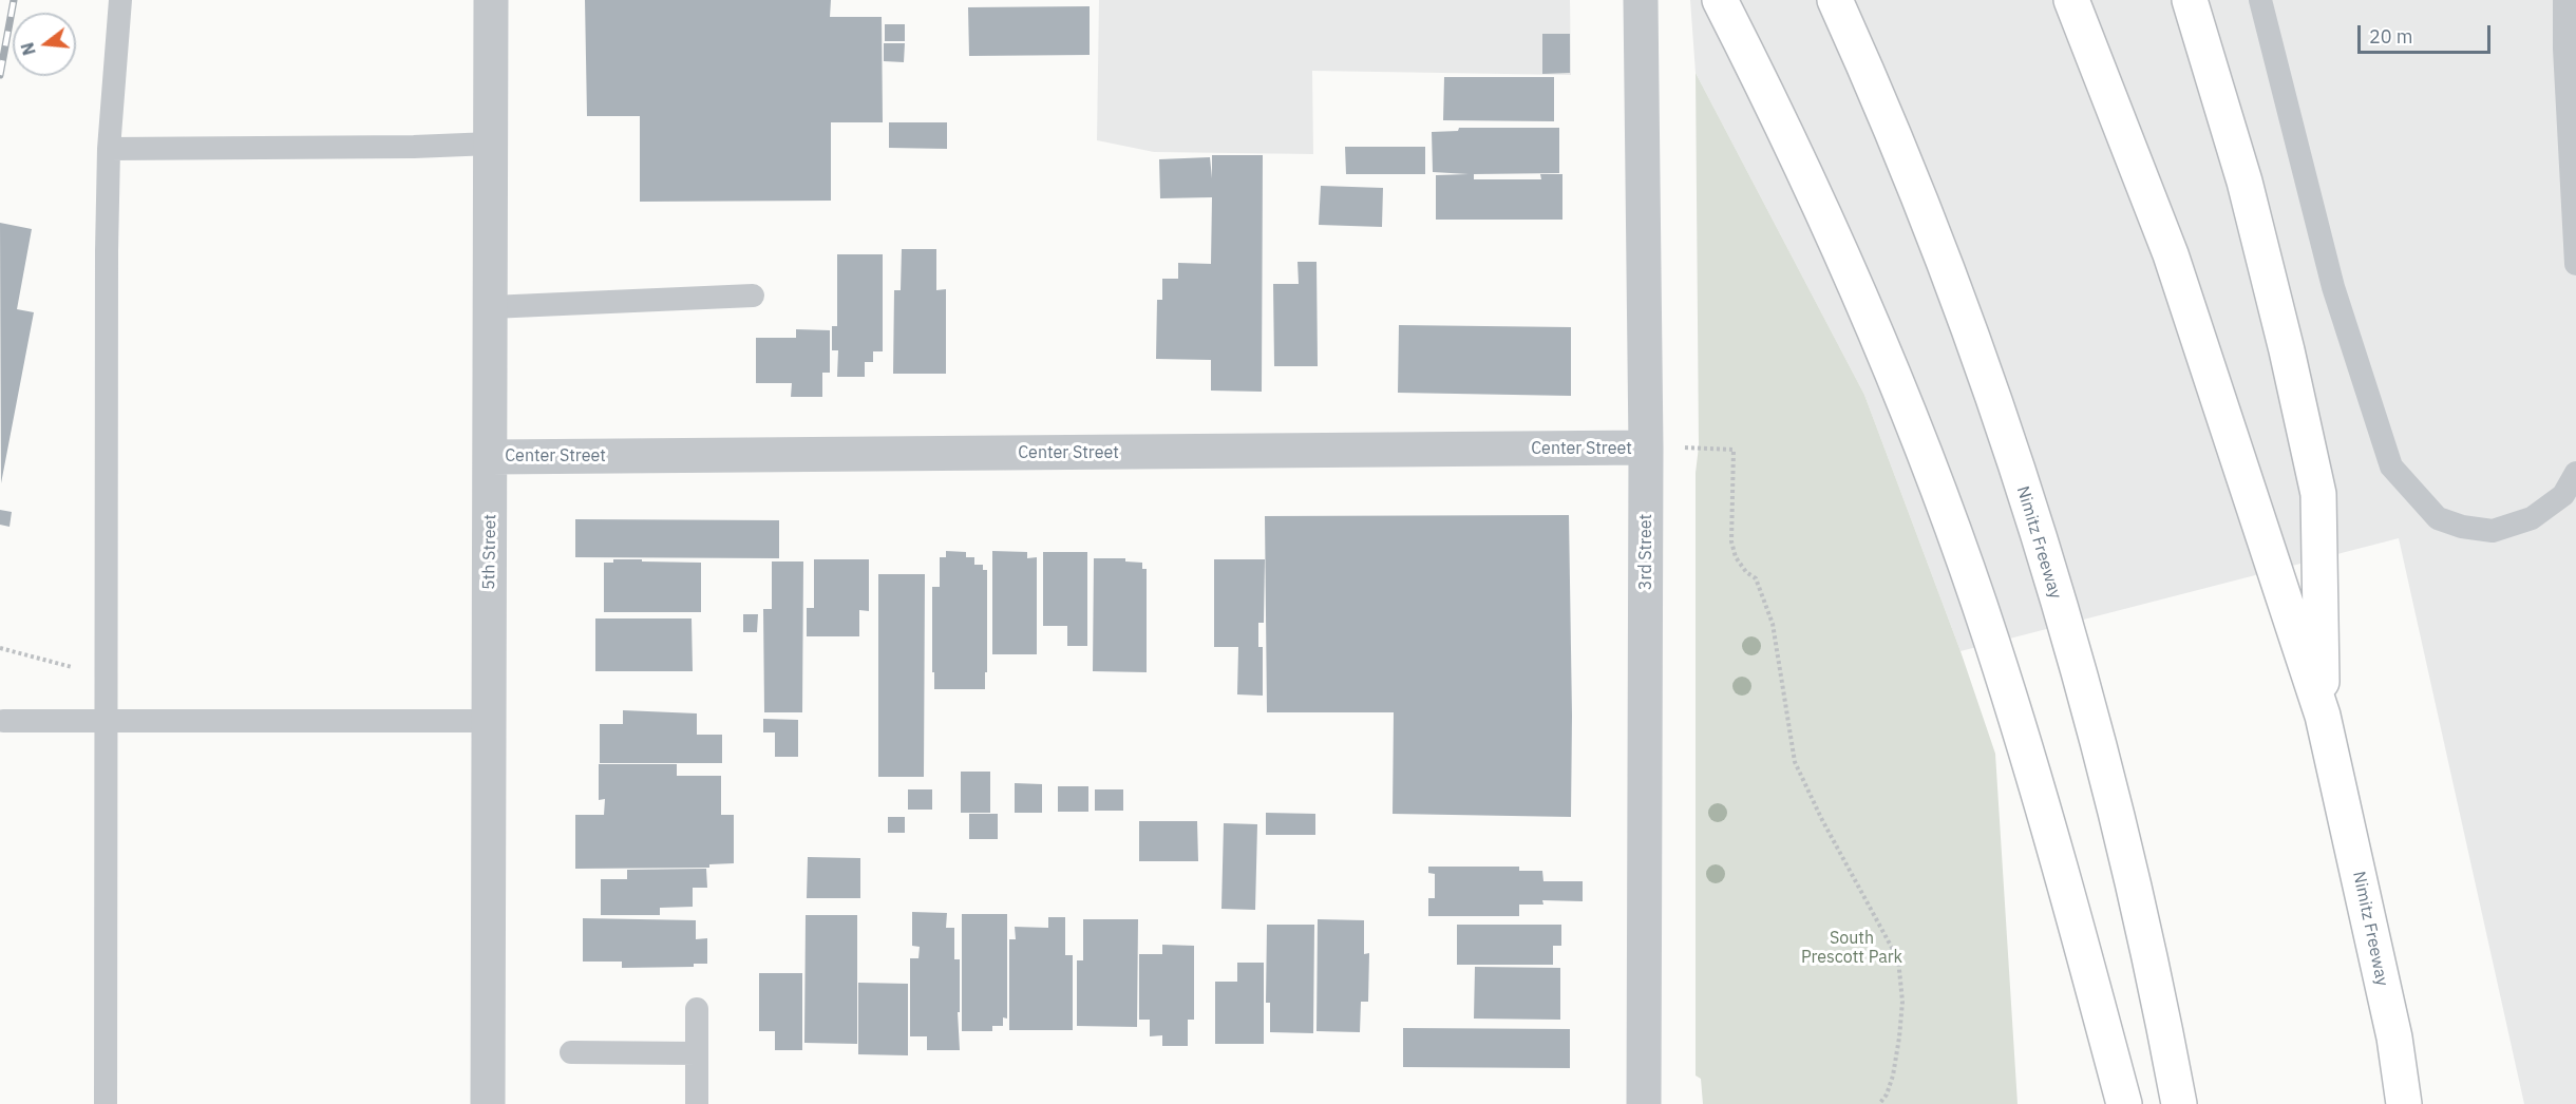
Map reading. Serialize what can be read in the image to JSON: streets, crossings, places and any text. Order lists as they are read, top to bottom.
{
  "streets": {
    "highway": ["Nimitz Freeway"],
    "street": ["Center Street", "5th Street", "3rd Street"]
  },
  "crossings": [
    ["Center Street", "5th Street"],
    ["Center Street", "3rd Street"]
  ],
  "parks": ["South Prescott Park"],
  "scale_bar": "20 m",
  "north": "left"
}
